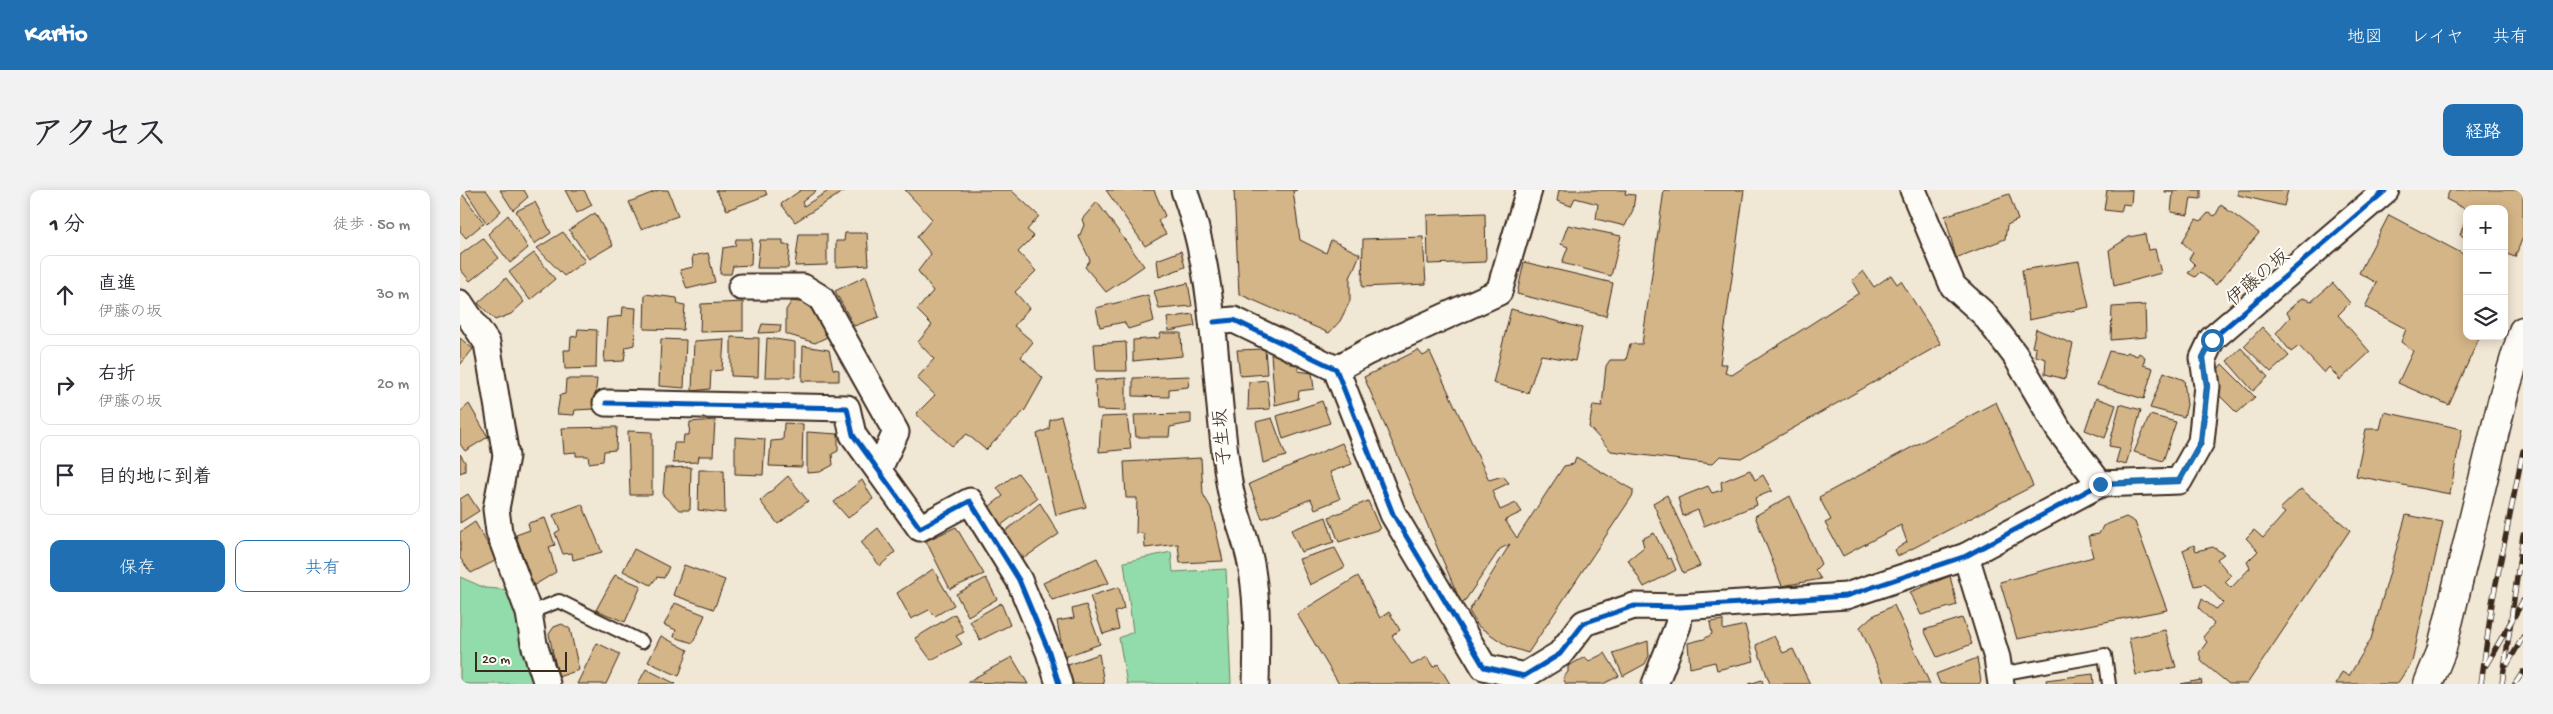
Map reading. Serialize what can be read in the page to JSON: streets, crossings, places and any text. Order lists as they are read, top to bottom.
{
  "streets": {
    "street": ["伊藤の坂", "子生坂"]
  },
  "scale_bar": "20 m",
  "page": {
    "header": "Kartio",
    "nav": ["地図", "レイヤ", "共有"],
    "title": "アクセス",
    "buttons": [
      "経路",
      ["保存", "共有"]
    ],
    "heading": ["1 分", "徒歩 · 50 m"],
    "map_buttons": ["+", "−"],
    "list": [
      ["直進", "伊藤の坂", "30 m"],
      ["右折", "伊藤の坂", "20 m"],
      "目的地に到着"
    ],
    "scale": "20 m"
  }
}
